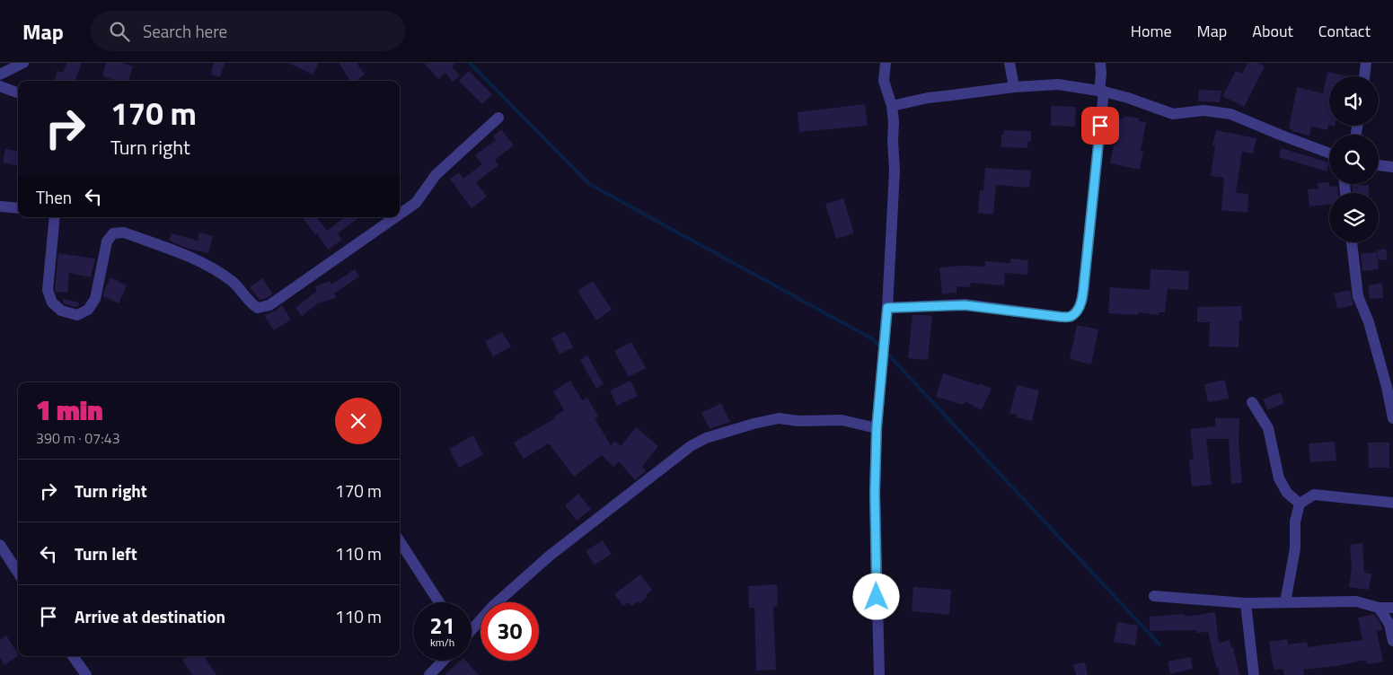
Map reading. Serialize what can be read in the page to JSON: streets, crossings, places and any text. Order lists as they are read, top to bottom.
{
  "page": {
    "header": "Map",
    "search": "Search here",
    "nav": [
      "Home",
      "Map",
      "About",
      "Contact"
    ],
    "turn": ["170 m", "Turn right"],
    "then": "Then",
    "heading": ["1 min", "390 m · 07:43"],
    "list": [
      {
        "name": "Turn right",
        "value": "170 m"
      },
      {
        "name": "Turn left",
        "value": "110 m"
      },
      {
        "name": "Arrive at destination",
        "value": "110 m"
      }
    ],
    "speed": "21 km/h",
    "limit": "30"
  }
}
